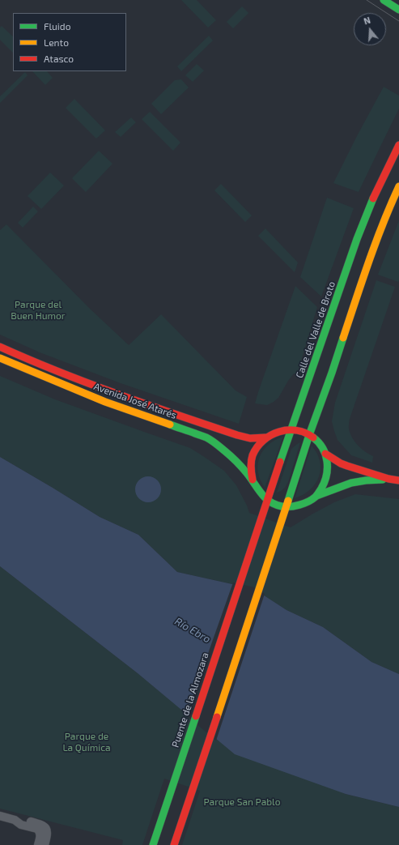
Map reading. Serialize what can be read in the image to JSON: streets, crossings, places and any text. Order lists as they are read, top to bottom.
{
  "streets": {
    "main road": ["Calle del Valle de Broto", "Avenida José Atarés", "Puente de la Almozara"]
  },
  "crossings": [
    ["Calle del Valle de Broto", "Avenida José Atarés"],
    ["Calle del Valle de Broto", "Puente de la Almozara"]
  ],
  "water": ["Río Ebro"],
  "parks": ["Parque del Buen Humor", "Parque de La Química", "Parque San Pablo"],
  "legend": ["Fluido", "Lento", "Atasco"],
  "north": "top"
}
